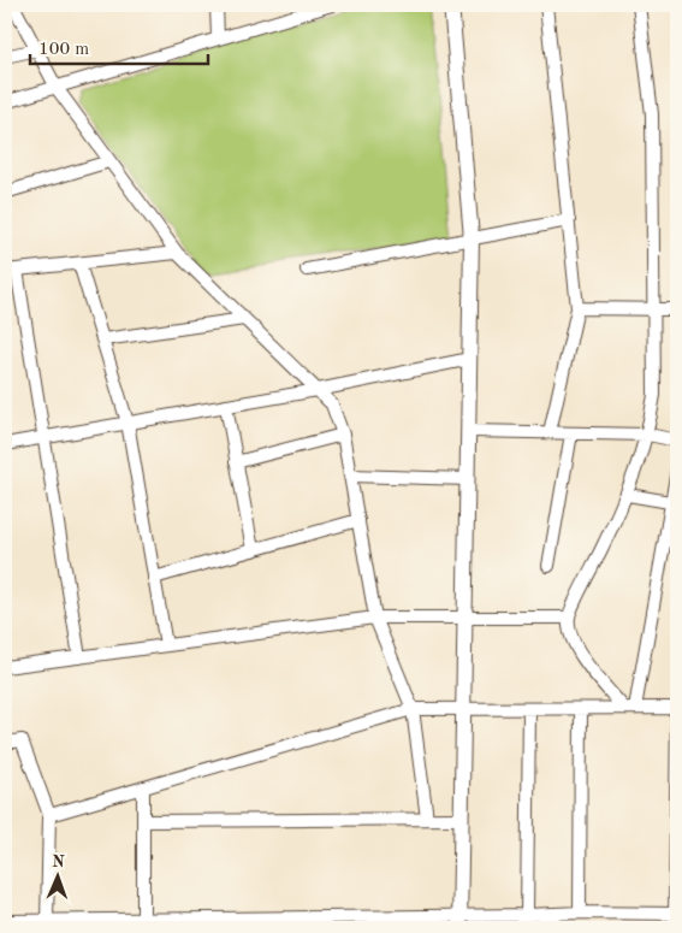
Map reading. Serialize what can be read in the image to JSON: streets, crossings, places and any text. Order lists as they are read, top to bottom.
{
  "scale_bar": "100 m",
  "north": "top"
}
